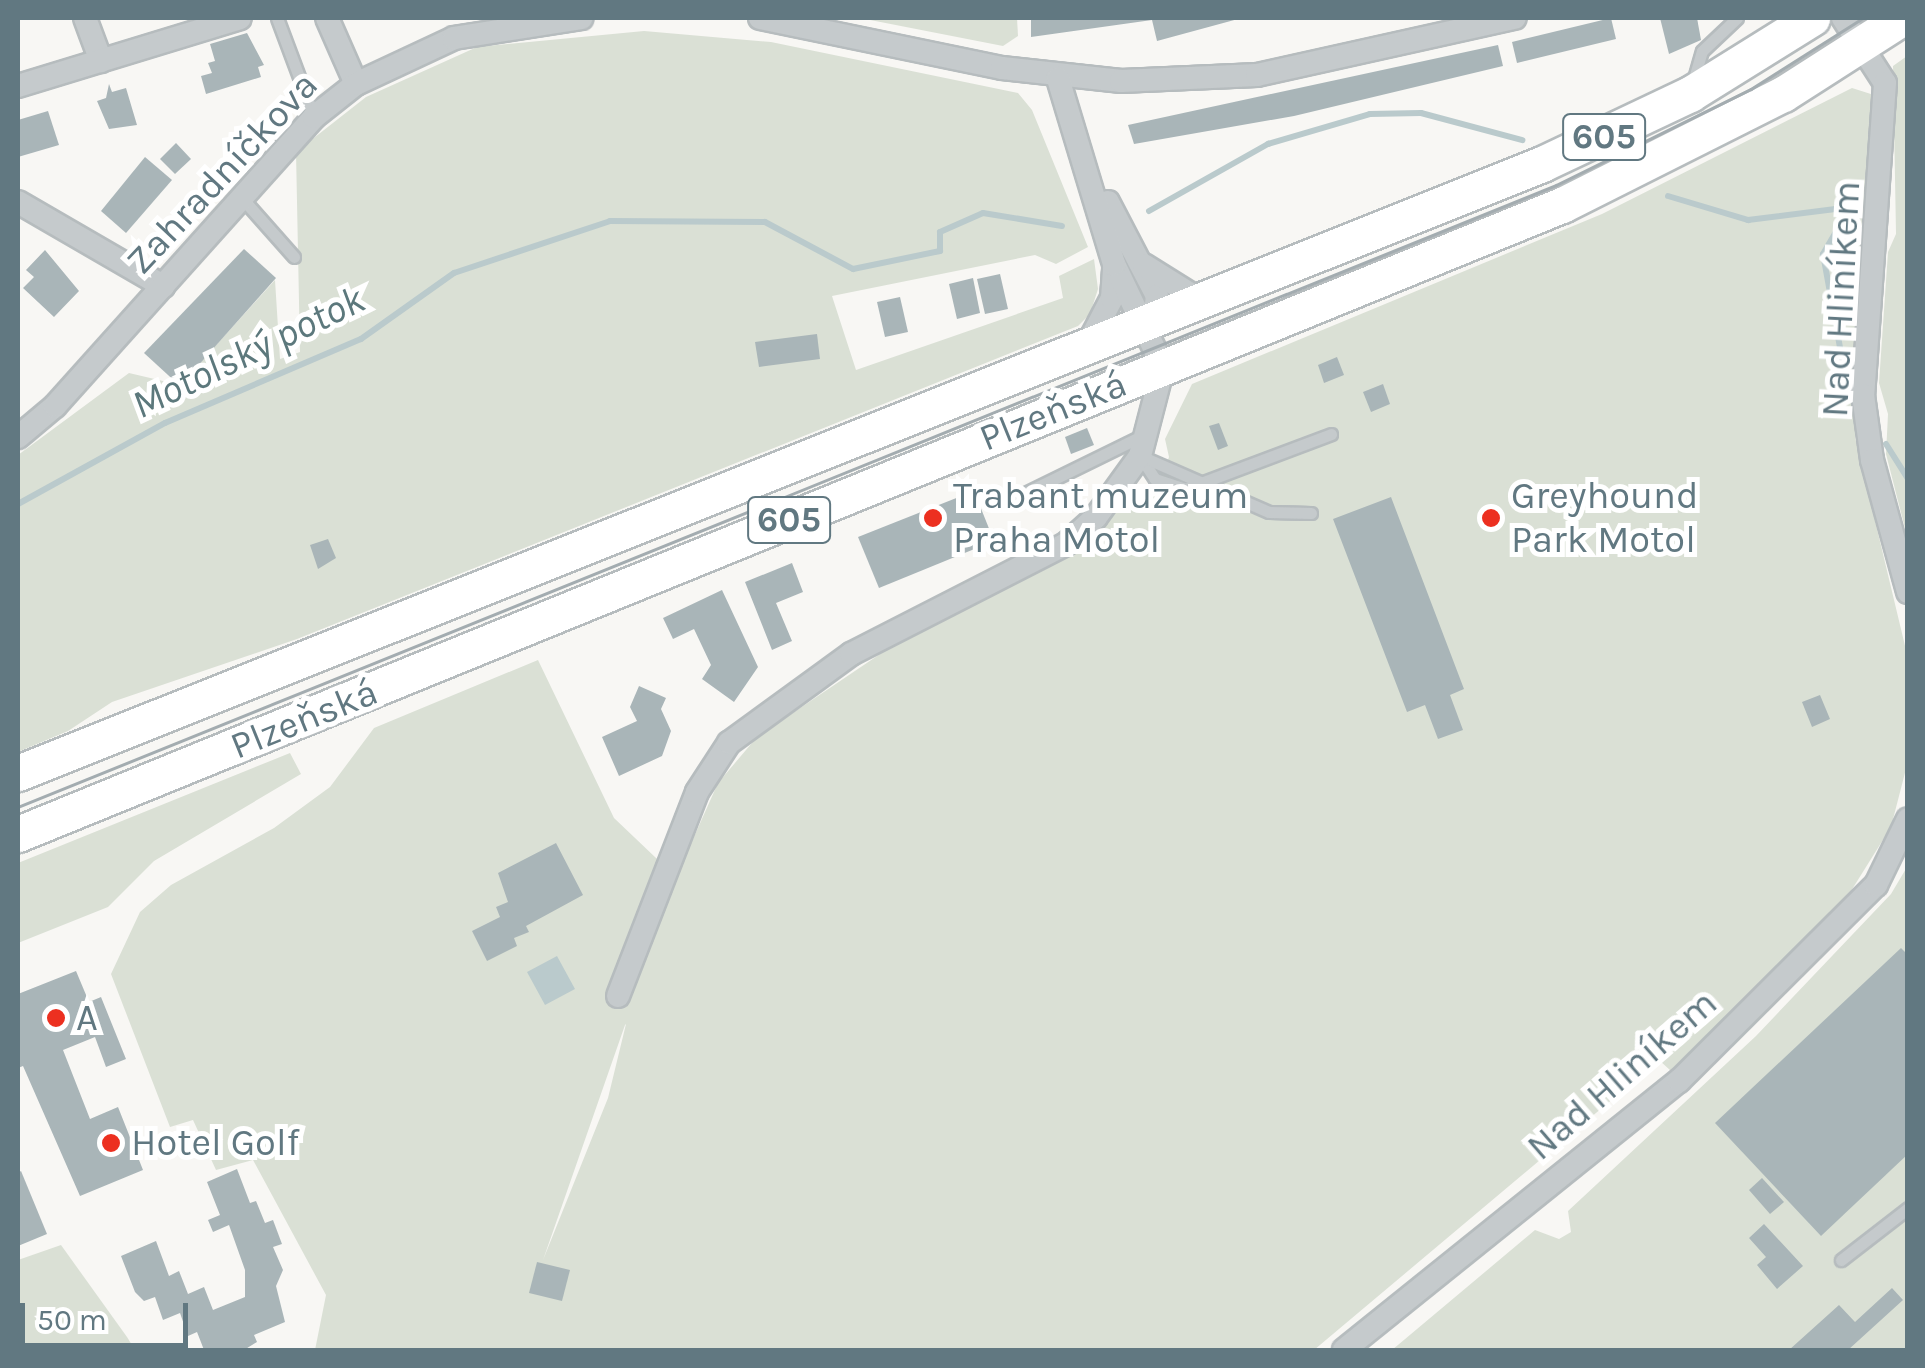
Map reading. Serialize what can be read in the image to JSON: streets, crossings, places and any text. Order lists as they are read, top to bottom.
{
  "streets": {
    "main road": ["605", "Plzeňská"],
    "street": ["Zahradníčkova", "Nad Hliníkem"]
  },
  "crossings": [
    ["Nad Hliníkem", "Plzeňská"]
  ],
  "water": ["Motolský potok"],
  "places": [
    "Trabant muzeum Praha Motol",
    "Greyhound Park Motol",
    "A",
    "Hotel Golf"
  ],
  "scale_bar": "50 m"
}
